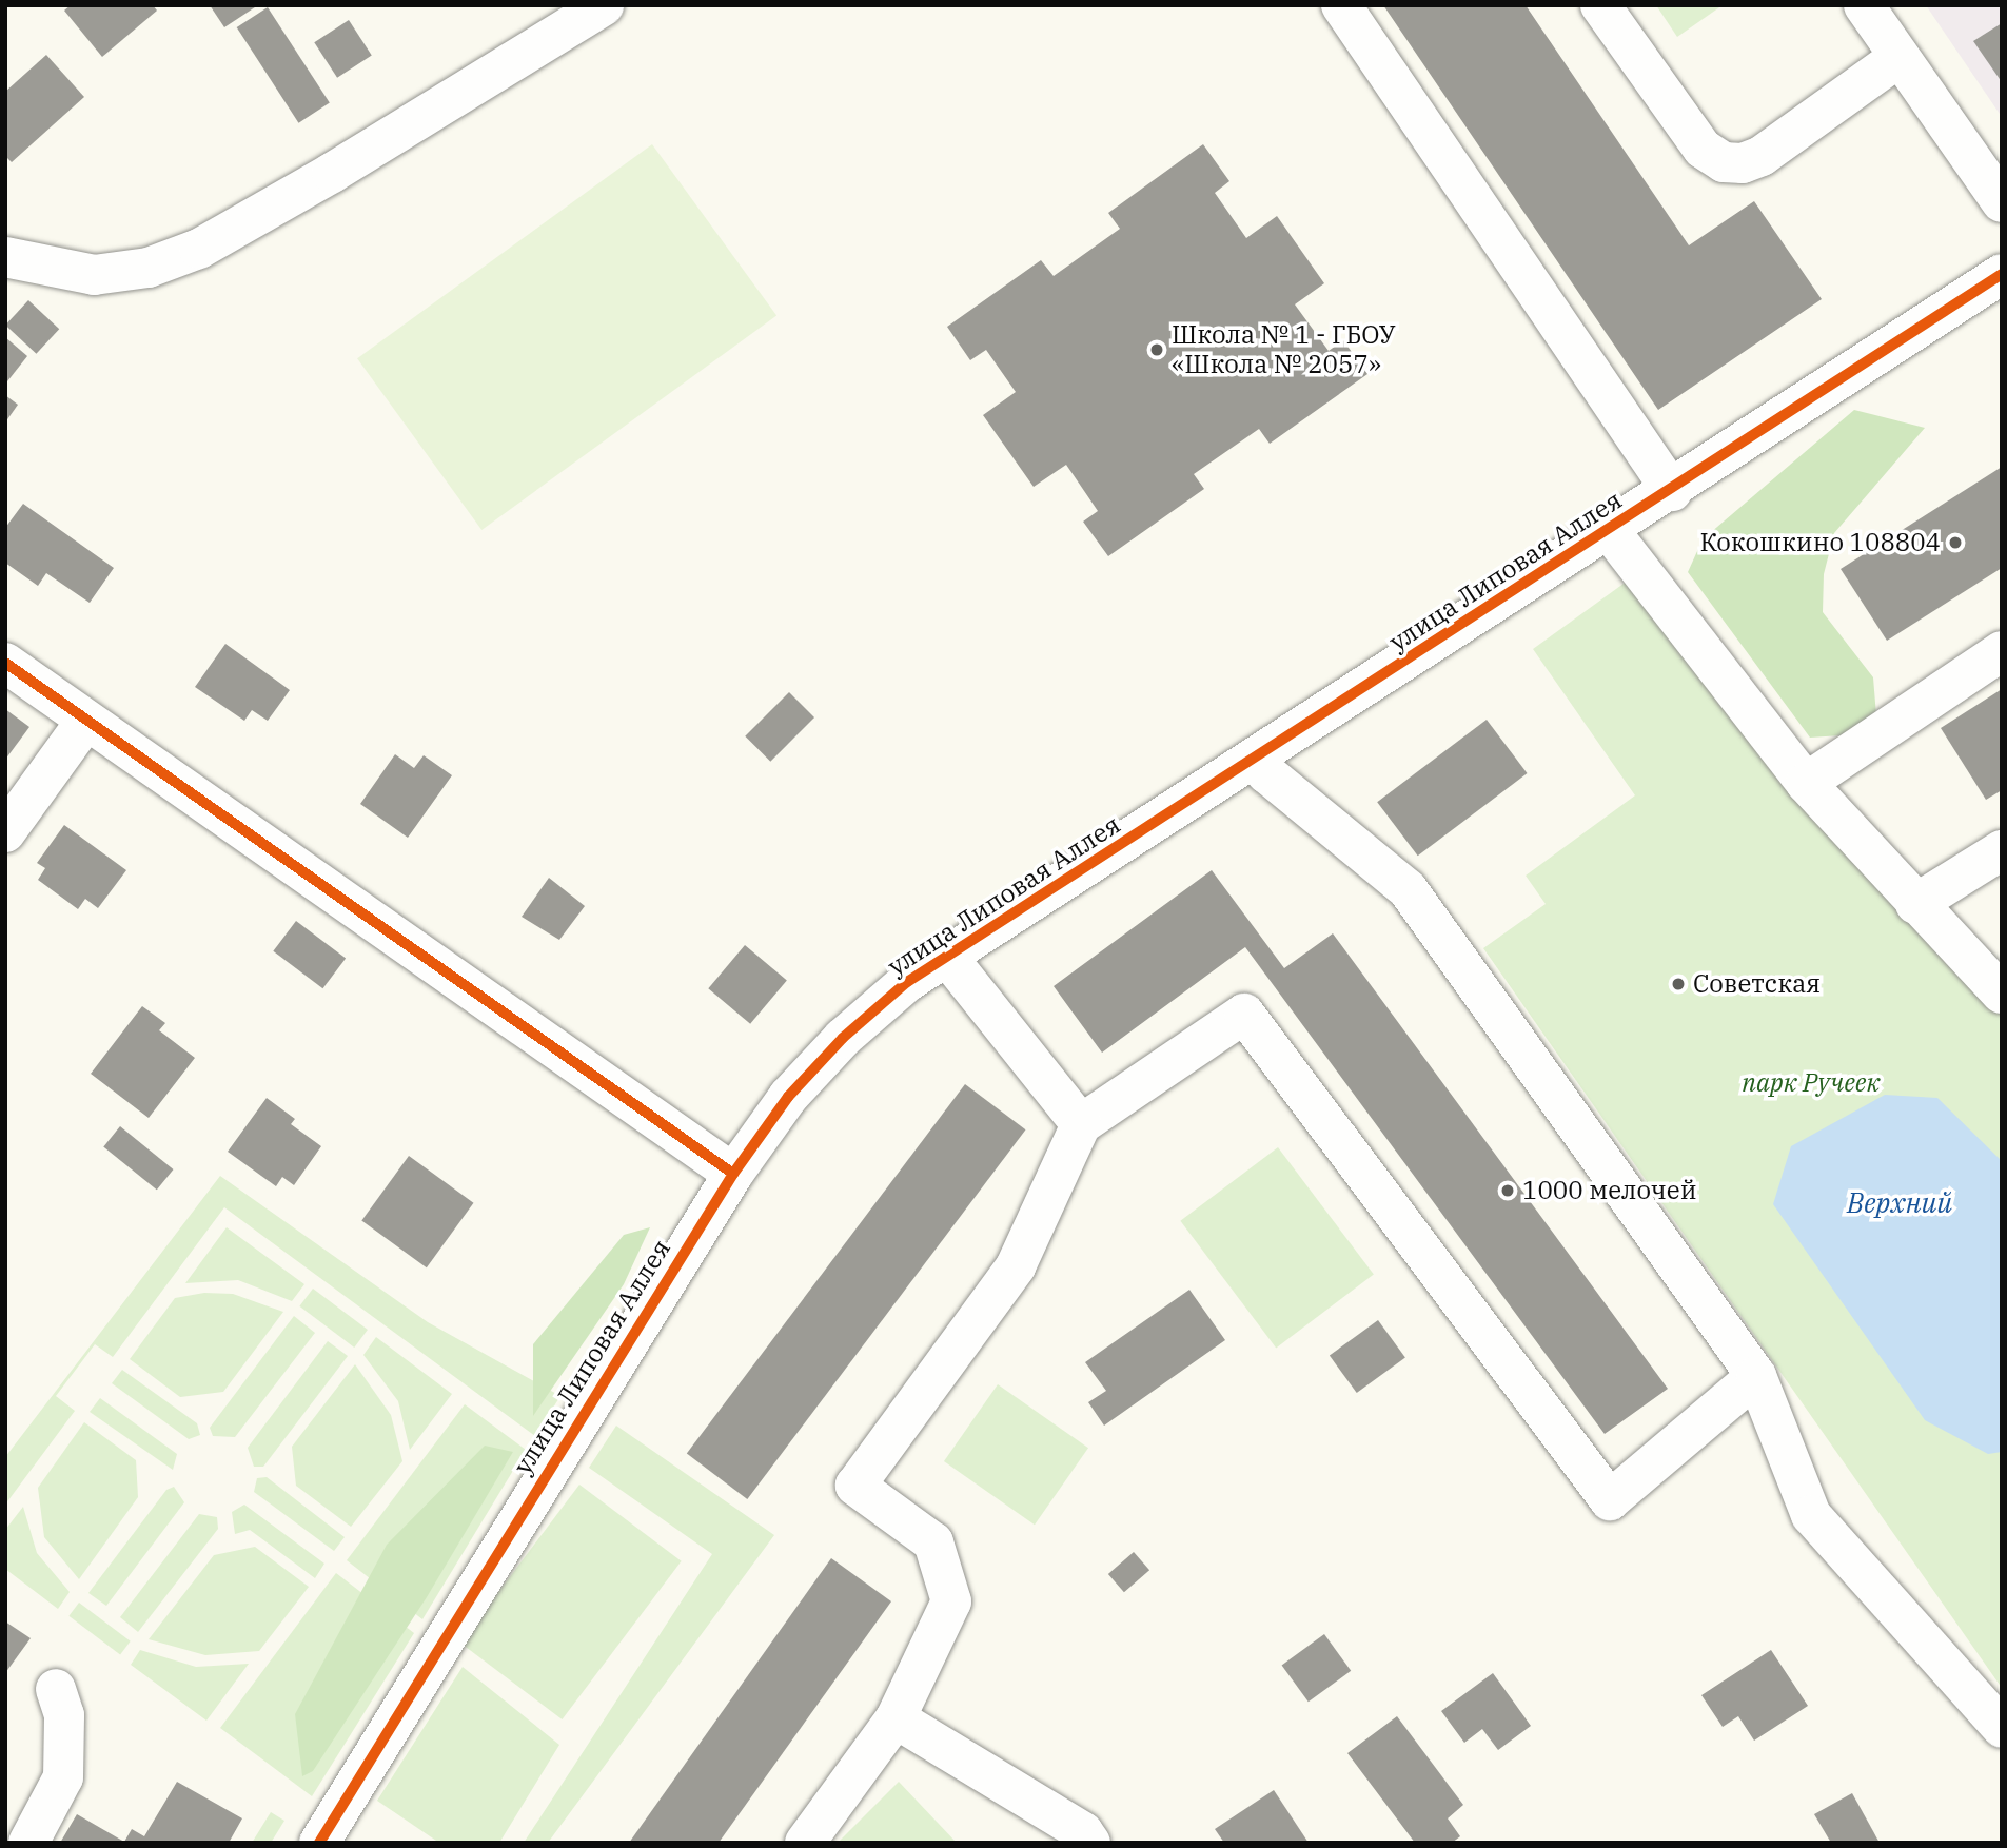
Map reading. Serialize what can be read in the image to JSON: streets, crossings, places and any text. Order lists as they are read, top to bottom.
{
  "streets": {
    "street": ["улица Липовая Аллея"]
  },
  "water": ["Верхний"],
  "parks": ["парк Ручеек"],
  "places": [
    "Школа № 1 - ГБОУ «Школа № 2057»",
    "Кокошкино 108804",
    "Советская",
    "1000 мелочей"
  ]
}
